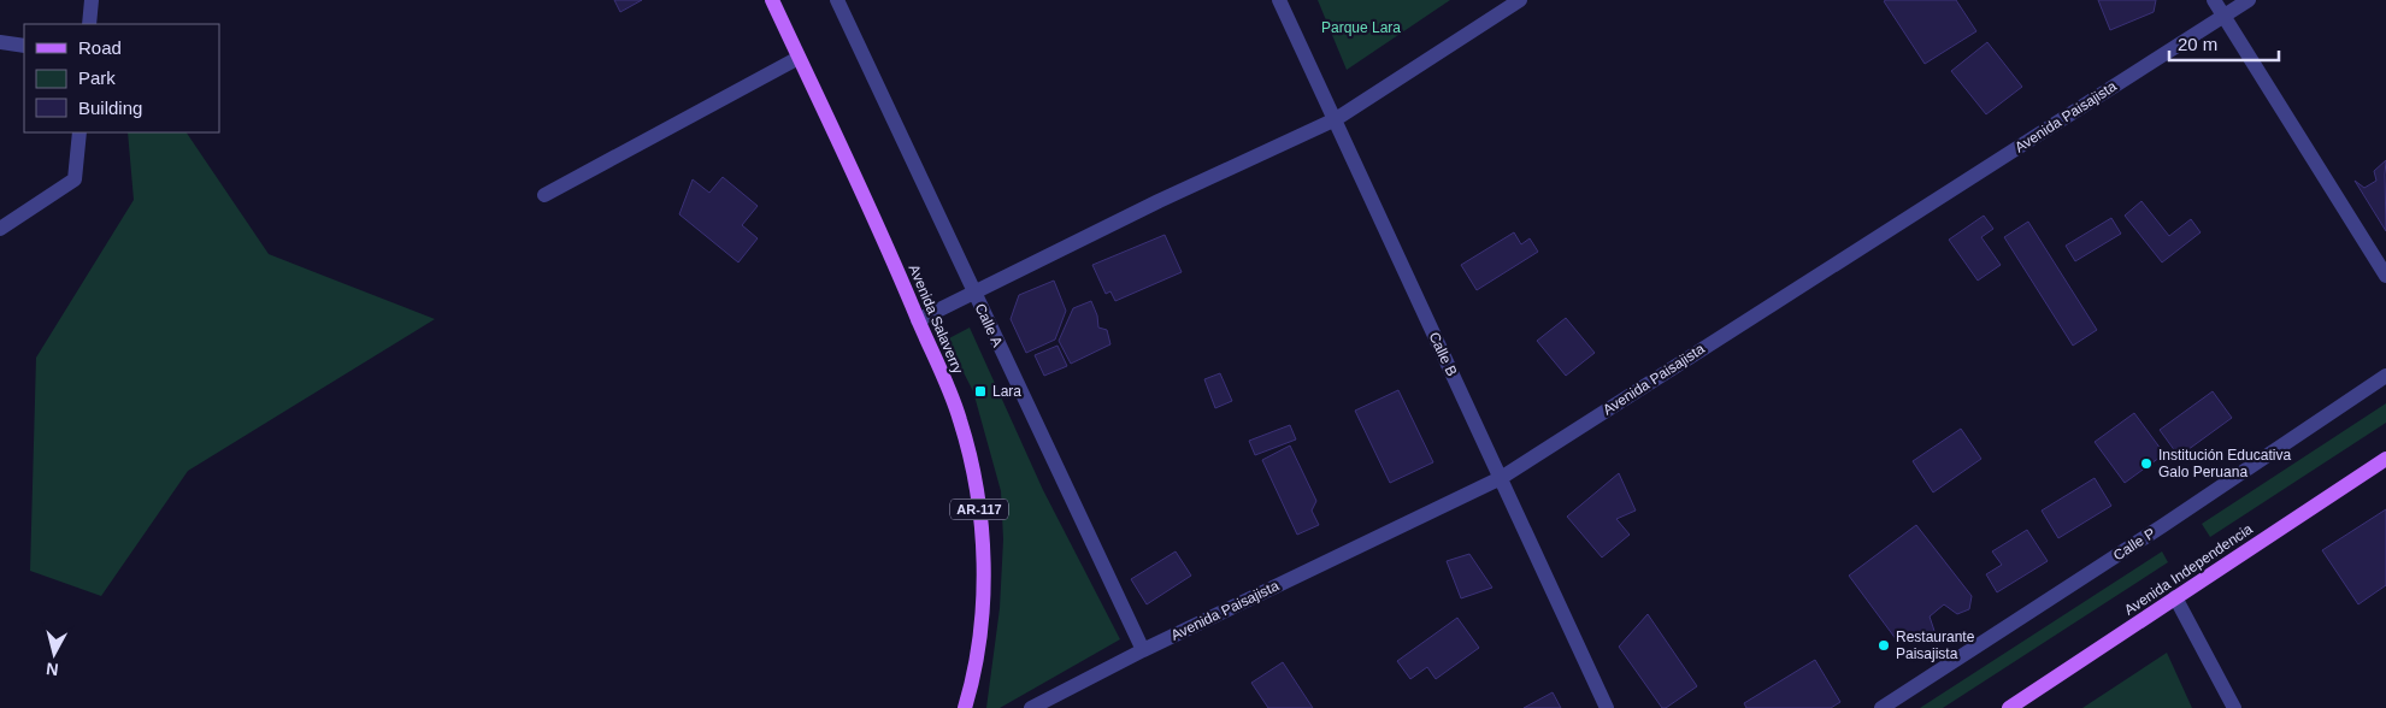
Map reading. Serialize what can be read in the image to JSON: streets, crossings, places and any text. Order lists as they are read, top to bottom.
{
  "streets": {
    "main road": ["Avenida Salaverry", "AR-117", "Avenida Independencia"],
    "street": [
      "Avenida Paisajista",
      "Calle A",
      "Calle B",
      "Calle P"
    ]
  },
  "crossings": [
    ["Avenida Paisajista", "Calle A"],
    ["Avenida Paisajista", "Calle B"]
  ],
  "parks": ["Parque Lara"],
  "places": {
    "transit": ["Lara"],
    "other": ["Institución Educativa Galo Peruana", "Restaurante Paisajista"]
  },
  "legend": ["Road", "Park", "Building"],
  "scale_bar": "20 m",
  "north": "bottom"
}
